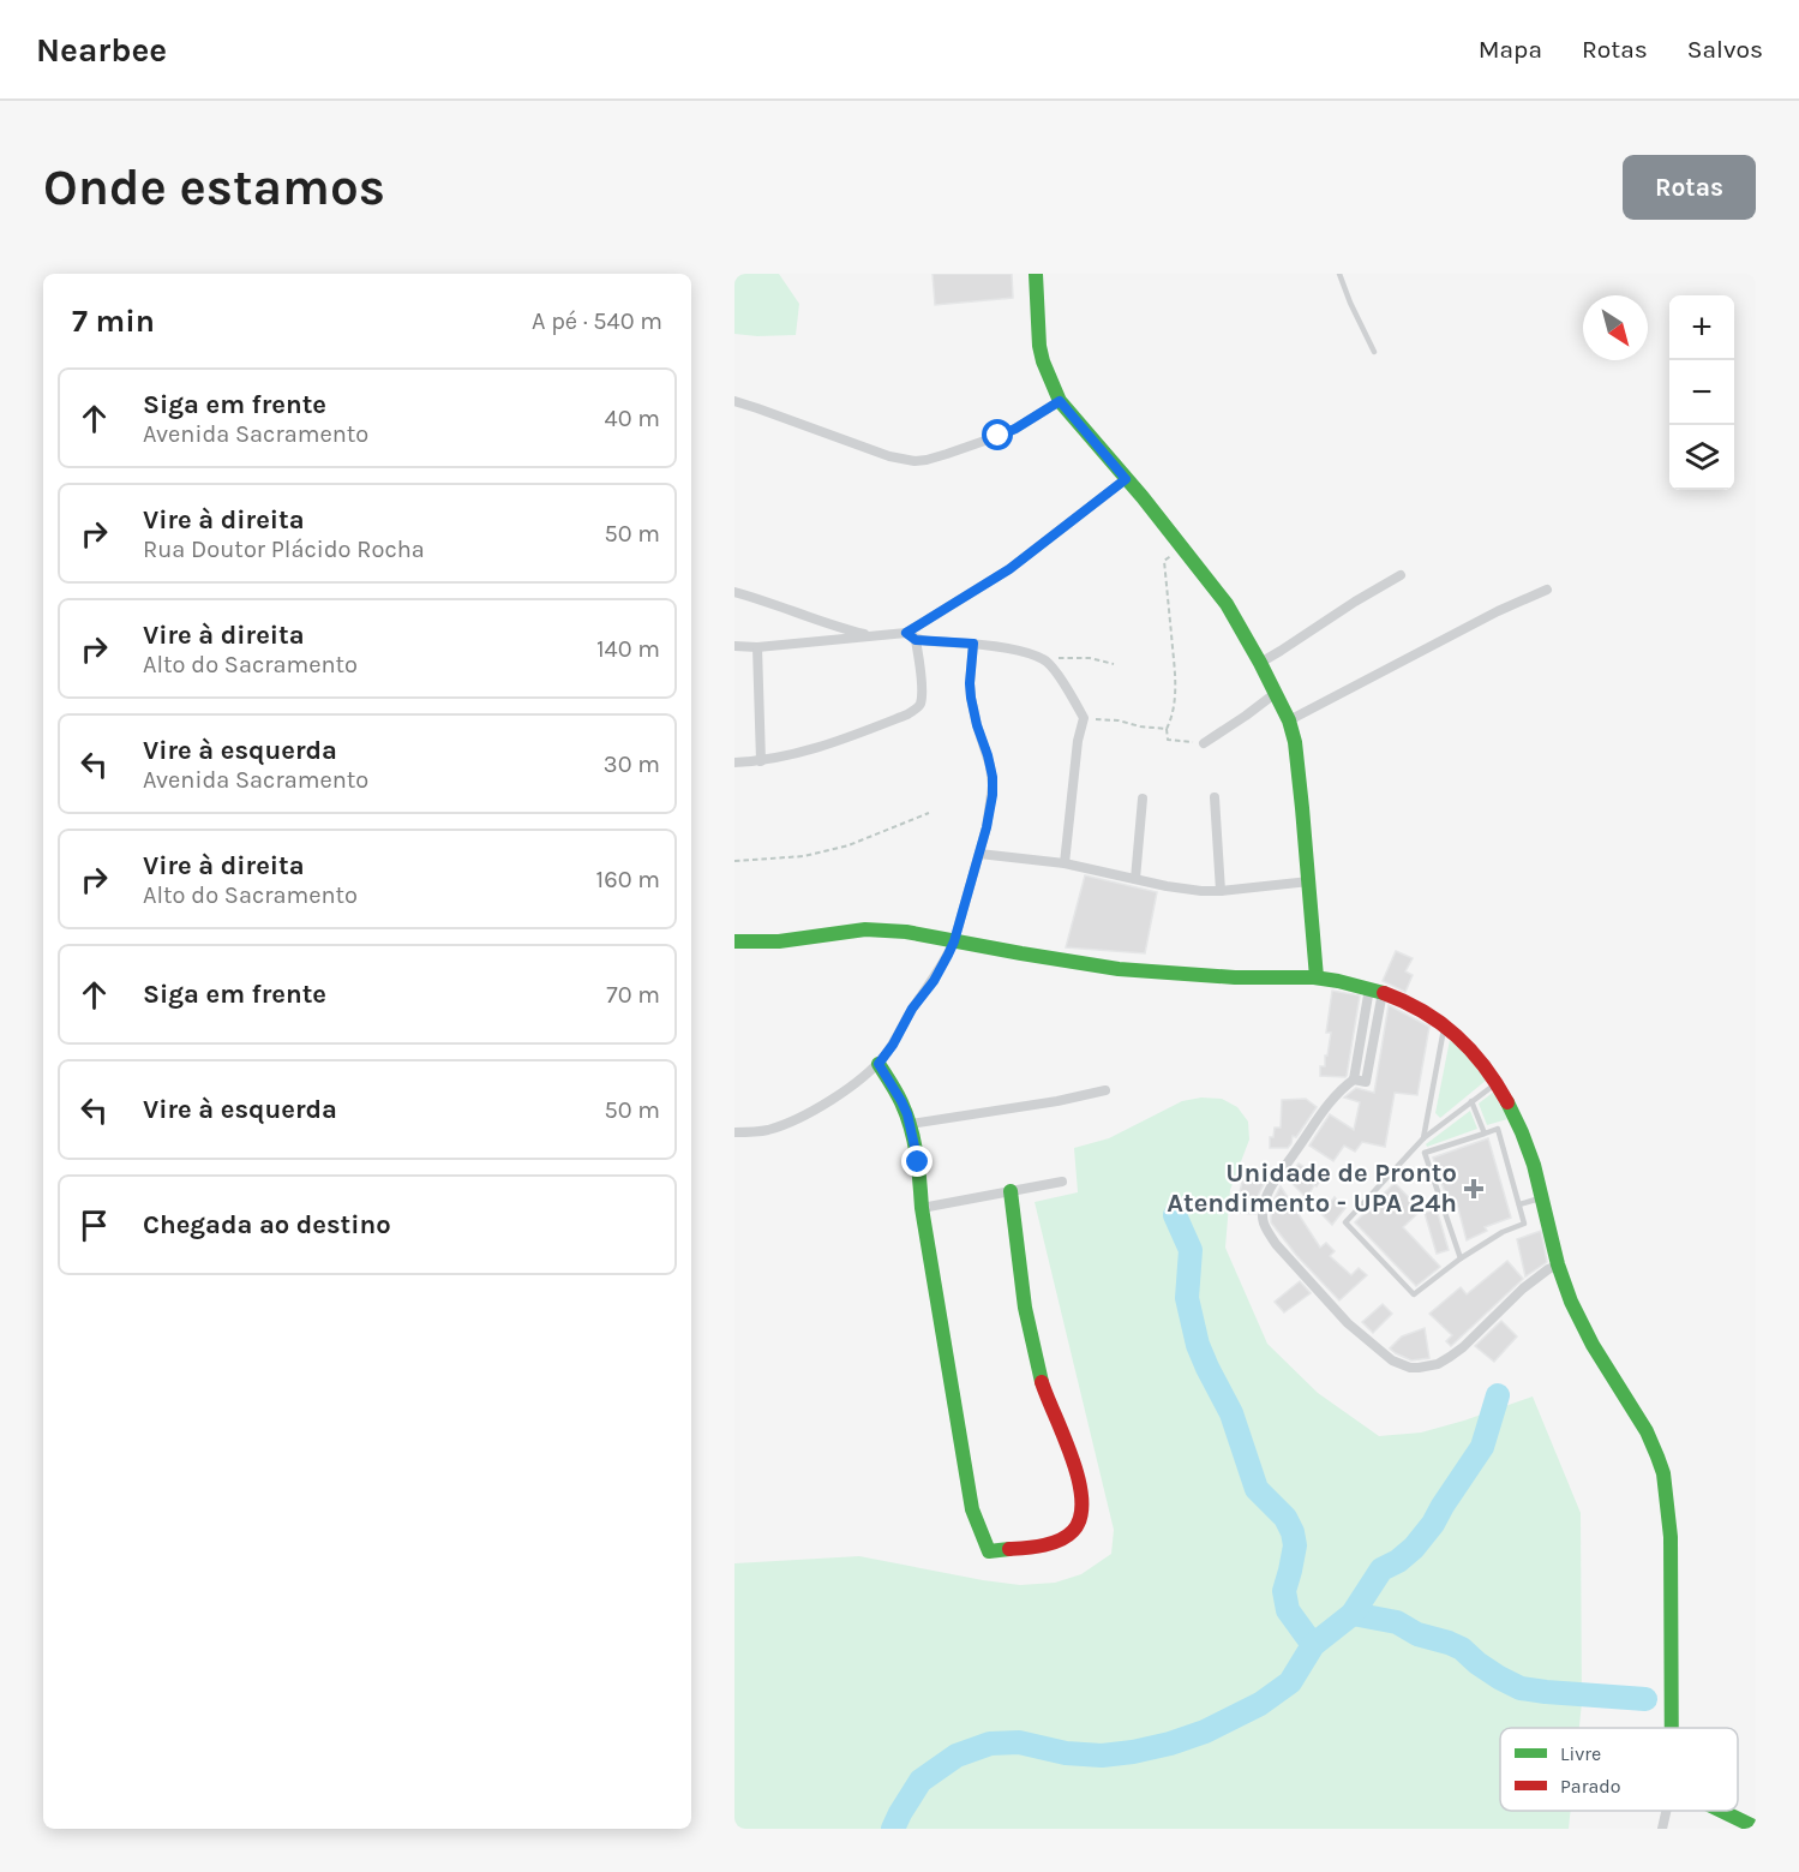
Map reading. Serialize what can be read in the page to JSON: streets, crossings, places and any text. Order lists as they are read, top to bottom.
{
  "places": {
    "health": ["Unidade de Pronto Atendimento - UPA 24h"]
  },
  "legend": ["Livre", "Parado"],
  "north": "bottom right",
  "page": {
    "header": "Nearbee",
    "nav": ["Mapa", "Rotas", "Salvos"],
    "buttons": "Rotas",
    "title": "Onde estamos",
    "heading": ["7 min", "A pé · 540 m"],
    "map_buttons": ["+", "−"],
    "list": [
      ["Siga em frente", "Avenida Sacramento", "40 m"],
      ["Vire à direita", "Rua Doutor Plácido Rocha", "50 m"],
      ["Vire à direita", "Alto do Sacramento", "140 m"],
      ["Vire à esquerda", "Avenida Sacramento", "30 m"],
      ["Vire à direita", "Alto do Sacramento", "160 m"],
      ["Siga em frente", "70 m"],
      ["Vire à esquerda", "50 m"],
      "Chegada ao destino"
    ]
  }
}
